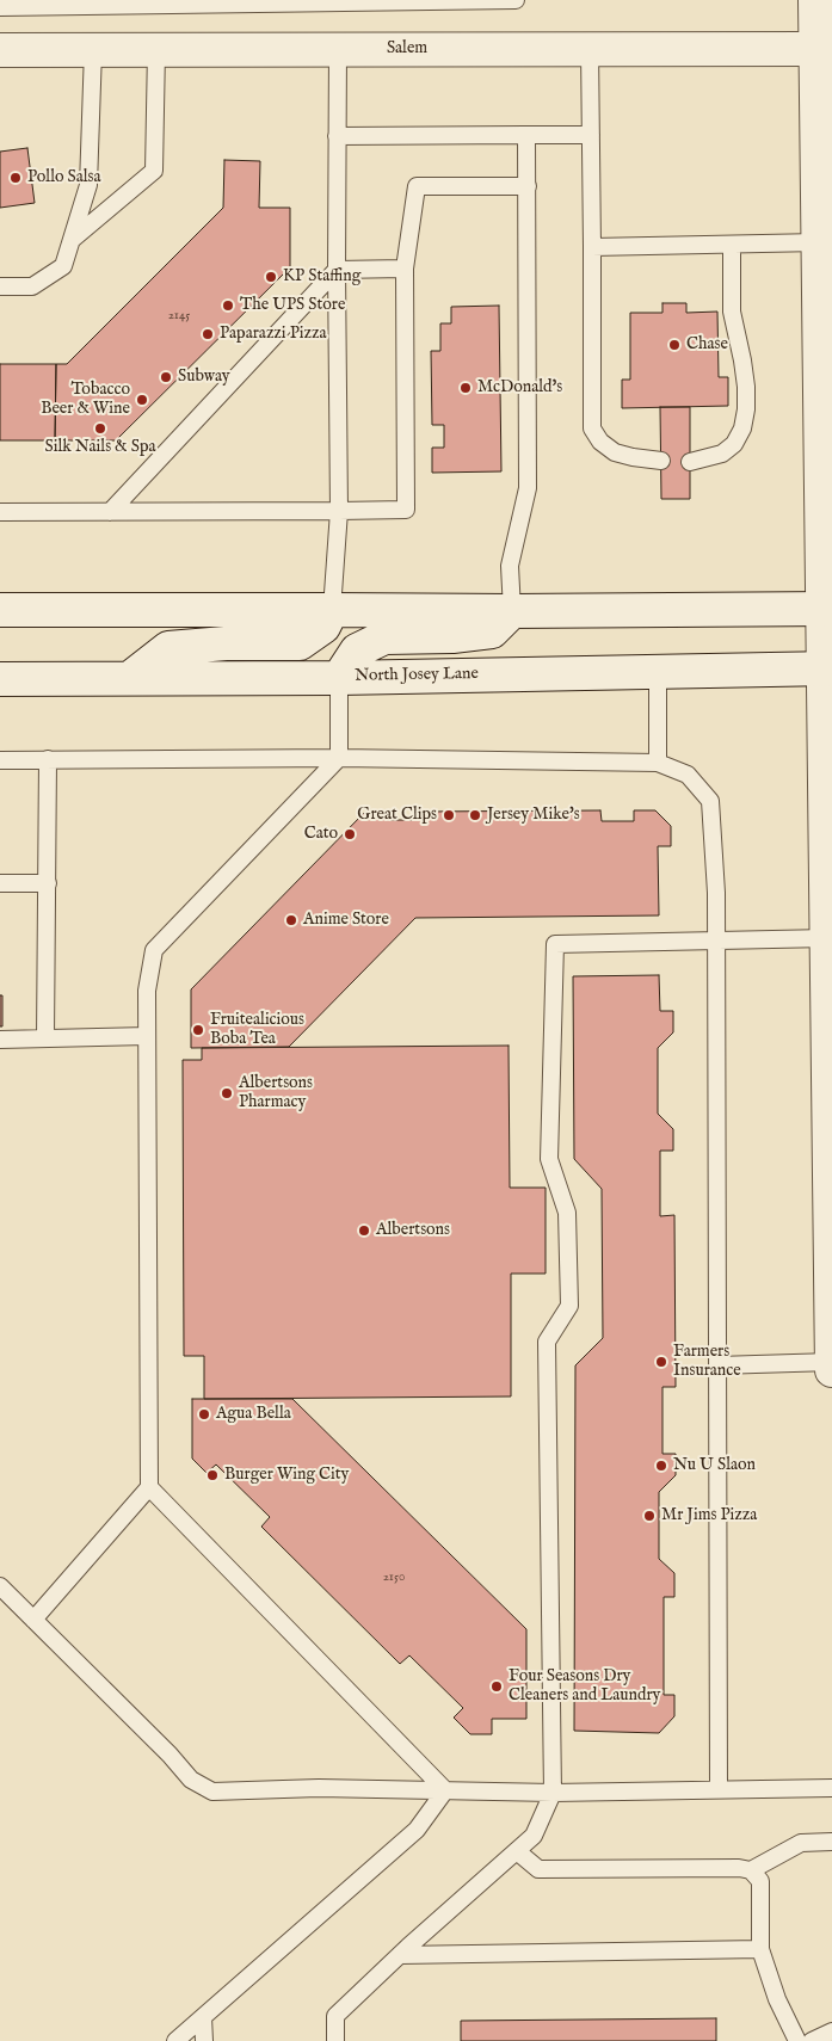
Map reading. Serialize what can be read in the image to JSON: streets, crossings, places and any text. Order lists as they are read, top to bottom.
{
  "streets": {
    "street": ["Salem", "North Josey Lane"]
  },
  "places": [
    "Pollo Salsa",
    "KP Staffing",
    "The UPS Store",
    "Paparazzi Pizza",
    "Chase",
    "Subway",
    "McDonald's",
    "Tobacco Beer & Wine",
    "Silk Nails & Spa",
    "Great Clips",
    "Jersey Mike's",
    "Cato",
    "Anime Store",
    "Fruitealicious Boba Tea",
    "Albertsons Pharmacy",
    "Albertsons",
    "Farmers Insurance",
    "Agua Bella",
    "Nu U Slaon",
    "Burger Wing City",
    "Mr Jims Pizza",
    "Four Seasons Dry Cleaners and Laundry"
  ],
  "house_numbers": ["2145", "2150"]
}
